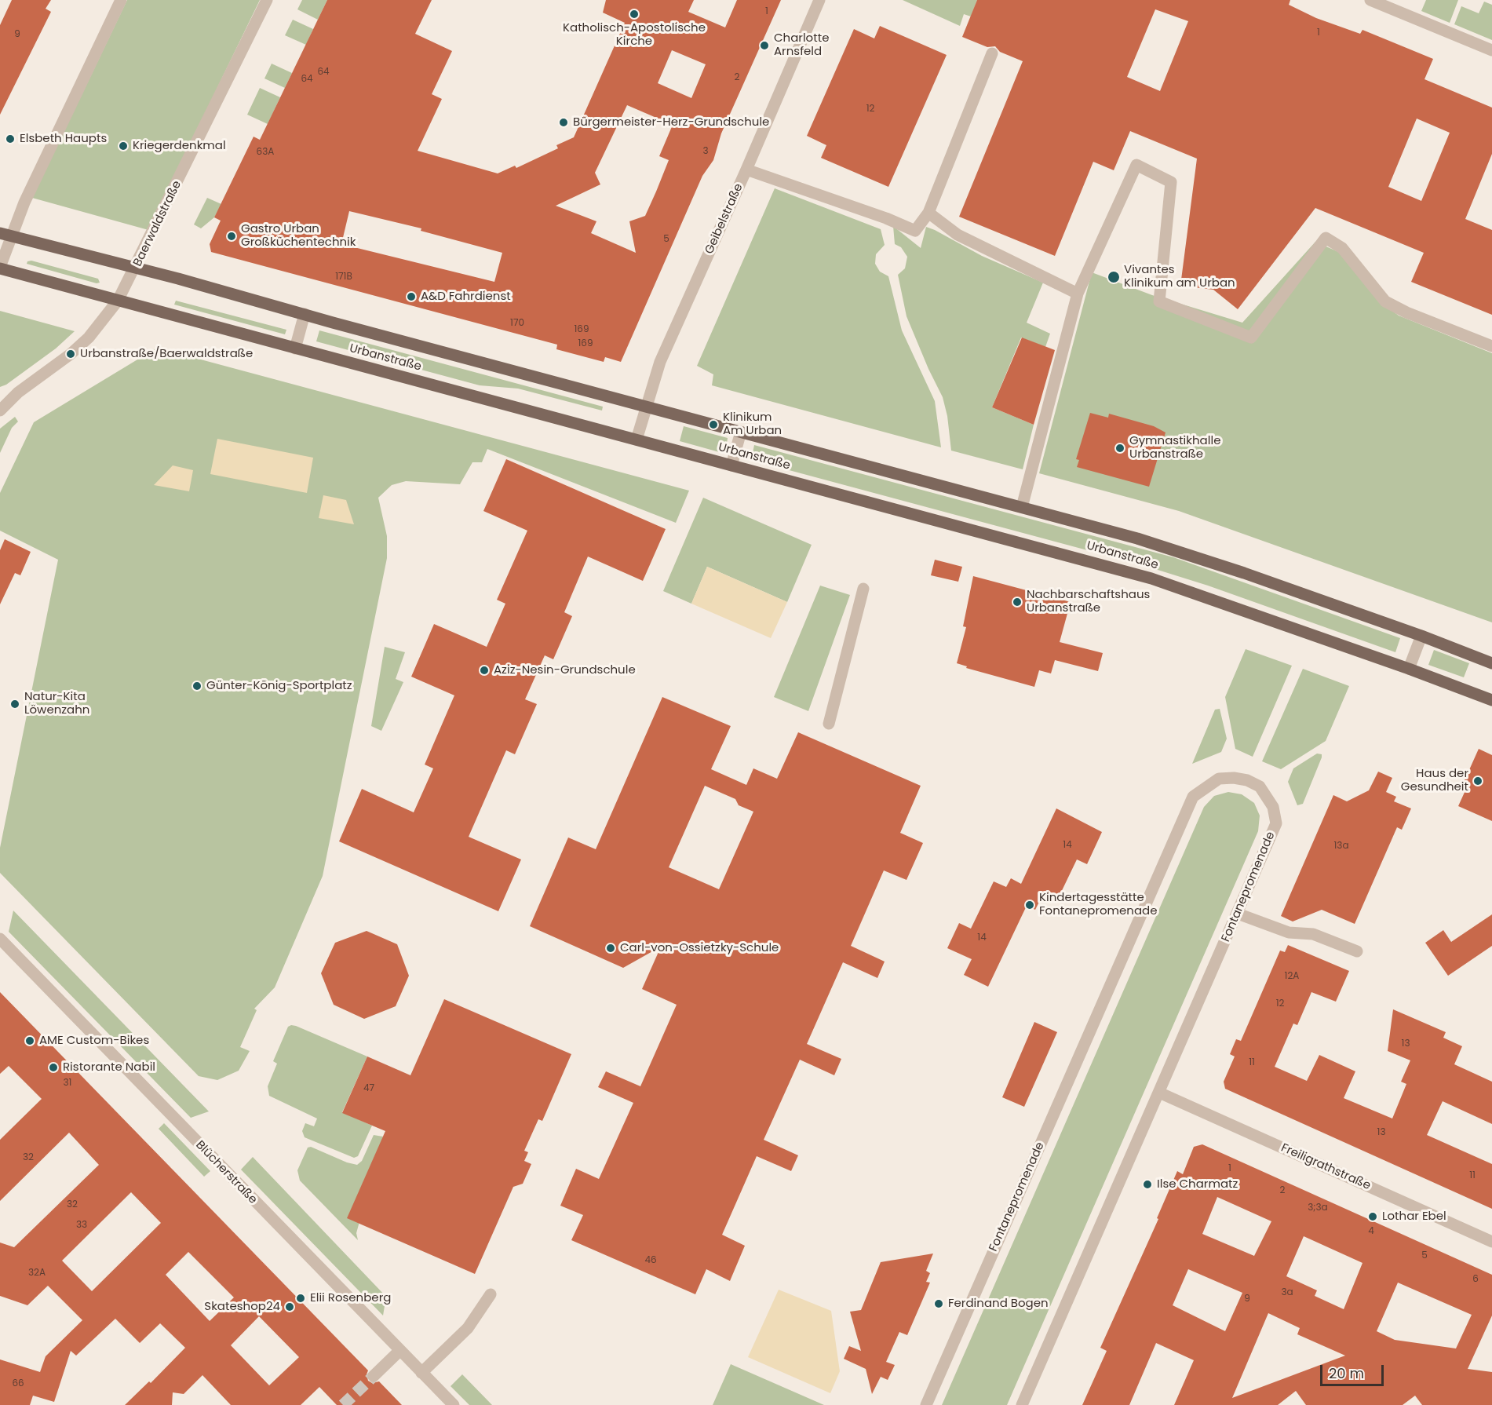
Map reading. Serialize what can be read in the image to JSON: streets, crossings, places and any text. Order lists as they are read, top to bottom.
{
  "streets": {
    "main road": ["Urbanstraße"],
    "street": [
      "Geibelstraße",
      "Baerwaldstraße",
      "Fontanepromenade",
      "Freiligrathstraße",
      "Blücherstraße"
    ]
  },
  "crossings": [
    ["Geibelstraße", "Urbanstraße"],
    ["Baerwaldstraße", "Urbanstraße"],
    ["Fontanepromenade", "Freiligrathstraße"]
  ],
  "places": [
    "Katholisch-Apostolische Kirche",
    "Charlotte Arnsfeld",
    "Bürgermeister-Herz-Grundschule",
    "Elsbeth Haupts",
    "Kriegerdenkmal",
    "Gastro Urban Großküchentechnik",
    "Vivantes Klinikum am Urban",
    "A&D Fahrdienst",
    "Urbanstraße/Baerwaldstraße",
    "Klinikum Am Urban",
    "Gymnastikhalle Urbanstraße",
    "Nachbarschaftshaus Urbanstraße",
    "Aziz-Nesin-Grundschule",
    "Günter-König-Sportplatz",
    "Natur-Kita Löwenzahn",
    "Haus der Gesundheit",
    "Kindertagesstätte Fontanepromenade",
    "Carl-von-Ossietzky-Schule",
    "AME Custom-Bikes",
    "Ristorante Nabil",
    "Ilse Charmatz",
    "Lothar Ebel",
    "Elii Rosenberg",
    "Ferdinand Bogen",
    "Skateshop24"
  ],
  "house_numbers": [
    "1",
    "1",
    "9",
    "64",
    "2",
    "64",
    "12",
    "3",
    "63A",
    "5",
    "171B",
    "170",
    "169",
    "169",
    "14",
    "13a",
    "14",
    "12A",
    "12",
    "13",
    "11",
    "31",
    "47",
    "13",
    "32",
    "1",
    "11",
    "2",
    "32",
    "3;3a",
    "33",
    "4",
    "5",
    "46",
    "32A",
    "6",
    "3a",
    "9",
    "66"
  ],
  "scale_bar": "20 m"
}
